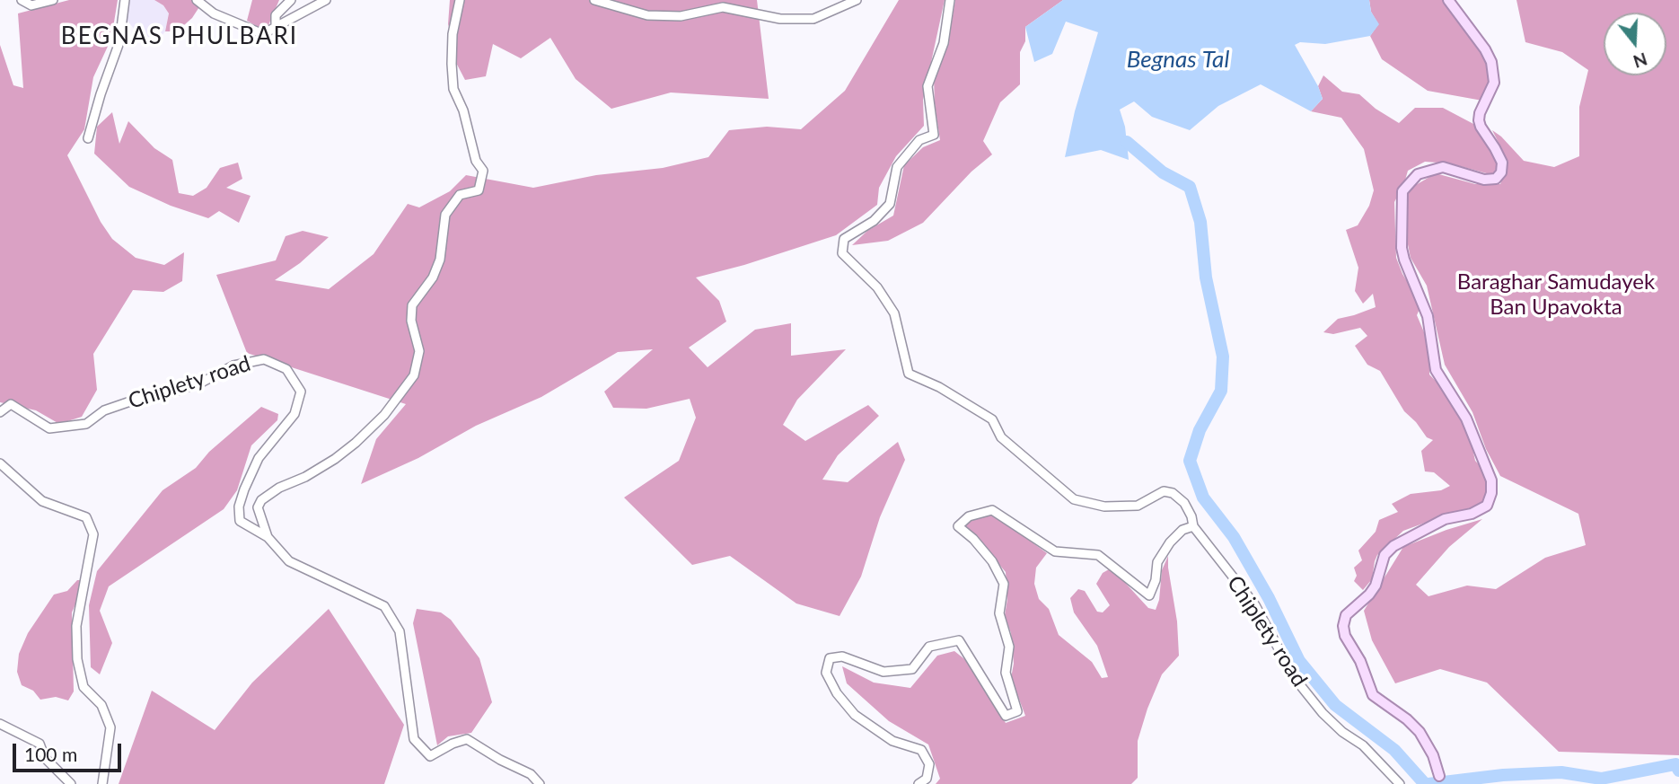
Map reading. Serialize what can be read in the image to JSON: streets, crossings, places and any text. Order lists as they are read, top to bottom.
{
  "streets": {
    "street": ["Chiplety road"]
  },
  "districts": ["BEGNAS PHULBARI"],
  "water": ["Begnas Tal"],
  "parks": ["Baraghar Samudayek Ban Upavokta"],
  "scale_bar": "100 m",
  "north": "bottom"
}
